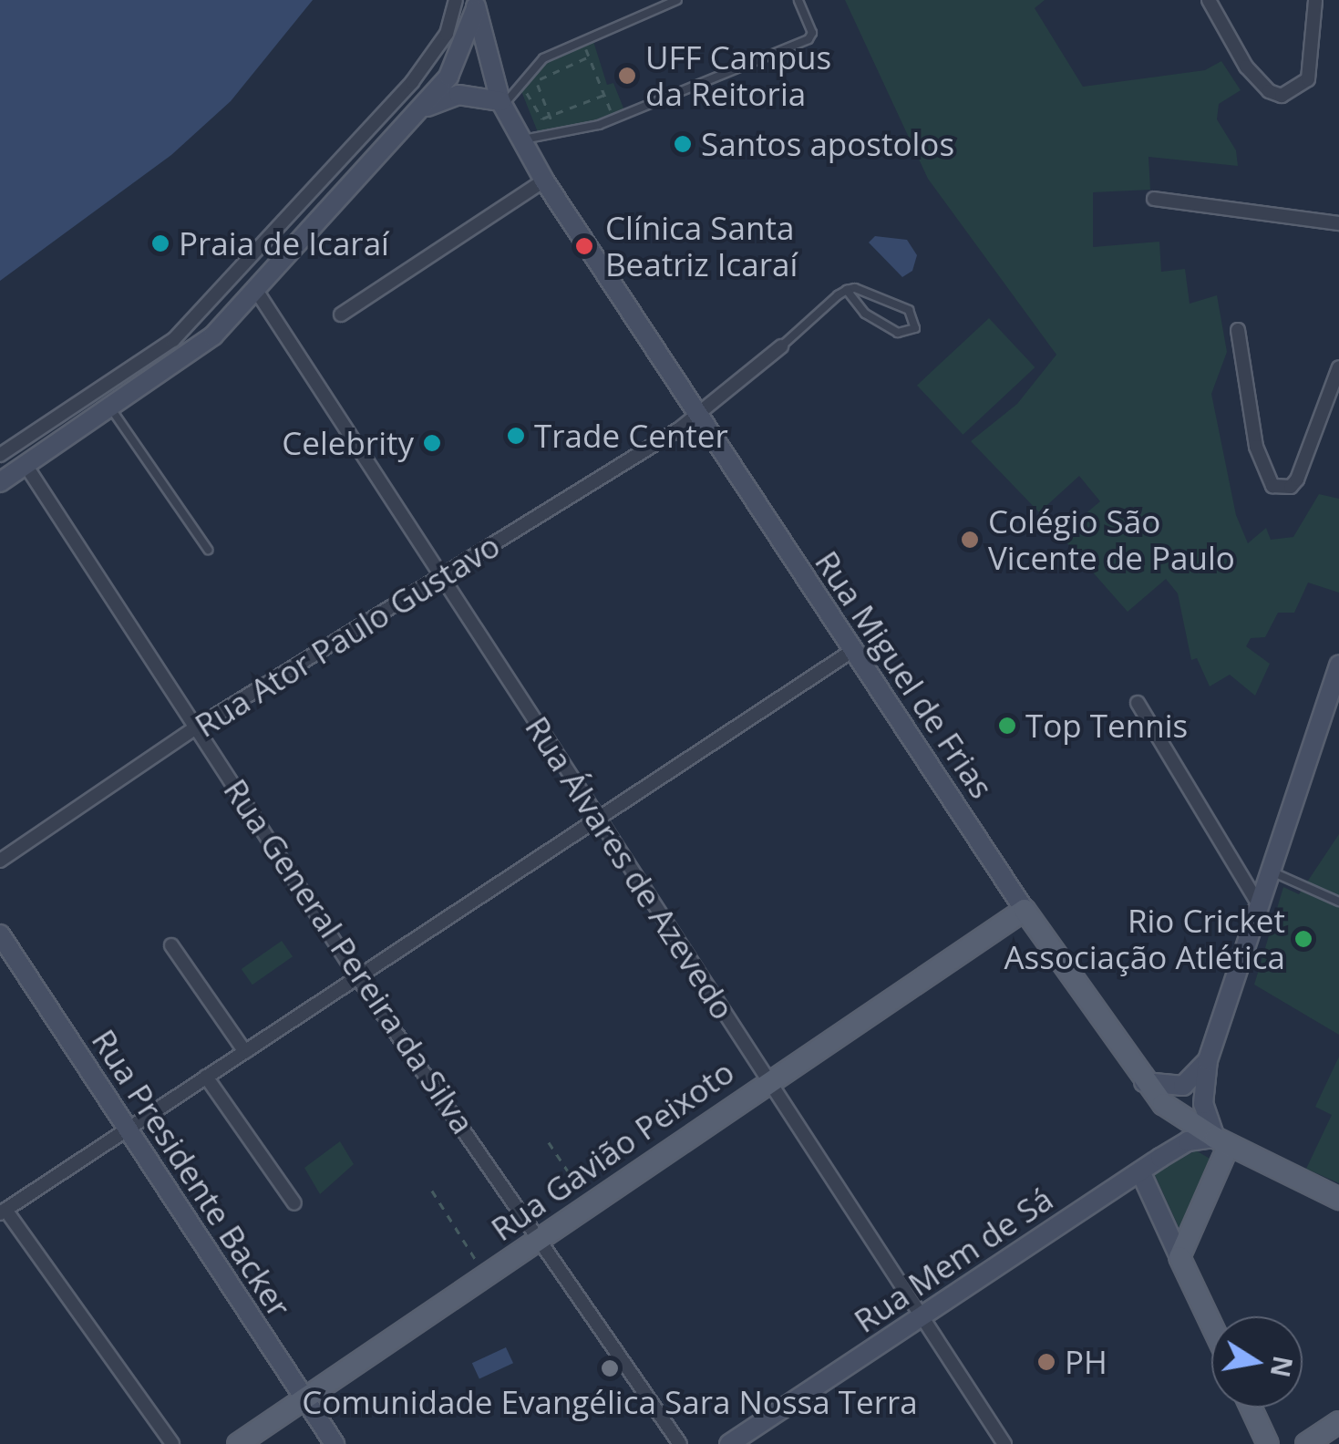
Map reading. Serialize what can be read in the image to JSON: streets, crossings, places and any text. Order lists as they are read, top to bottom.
{
  "streets": {
    "main road": [
      "Rua Miguel de Frias",
      "Rua Gavião Peixoto",
      "Rua Presidente Backer",
      "Rua Mem de Sá"
    ],
    "street": ["Rua Ator Paulo Gustavo", "Rua Álvares de Azevedo", "Rua General Pereira da Silva"]
  },
  "crossings": [
    ["Rua Ator Paulo Gustavo", "Rua Miguel de Frias"],
    ["Rua Ator Paulo Gustavo", "Rua Álvares de Azevedo"],
    ["Rua Ator Paulo Gustavo", "Rua General Pereira da Silva"],
    ["Rua Miguel de Frias", "Rua Gavião Peixoto"],
    ["Rua Miguel de Frias", "Rua Mem de Sá"],
    ["Rua Álvares de Azevedo", "Rua Gavião Peixoto"],
    ["Rua Álvares de Azevedo", "Rua Mem de Sá"],
    ["Rua General Pereira da Silva", "Rua Gavião Peixoto"],
    ["Rua Gavião Peixoto", "Rua Presidente Backer"]
  ],
  "places": [
    "UFF Campus da Reitoria",
    "Santos apostolos",
    "Praia de Icaraí",
    "Clínica Santa Beatriz Icaraí",
    "Trade Center",
    "Celebrity",
    "Colégio São Vicente de Paulo",
    "Top Tennis",
    "Rio Cricket Associação Atlética",
    "PH",
    "Comunidade Evangélica Sara Nossa Terra"
  ],
  "north": "right"
}
